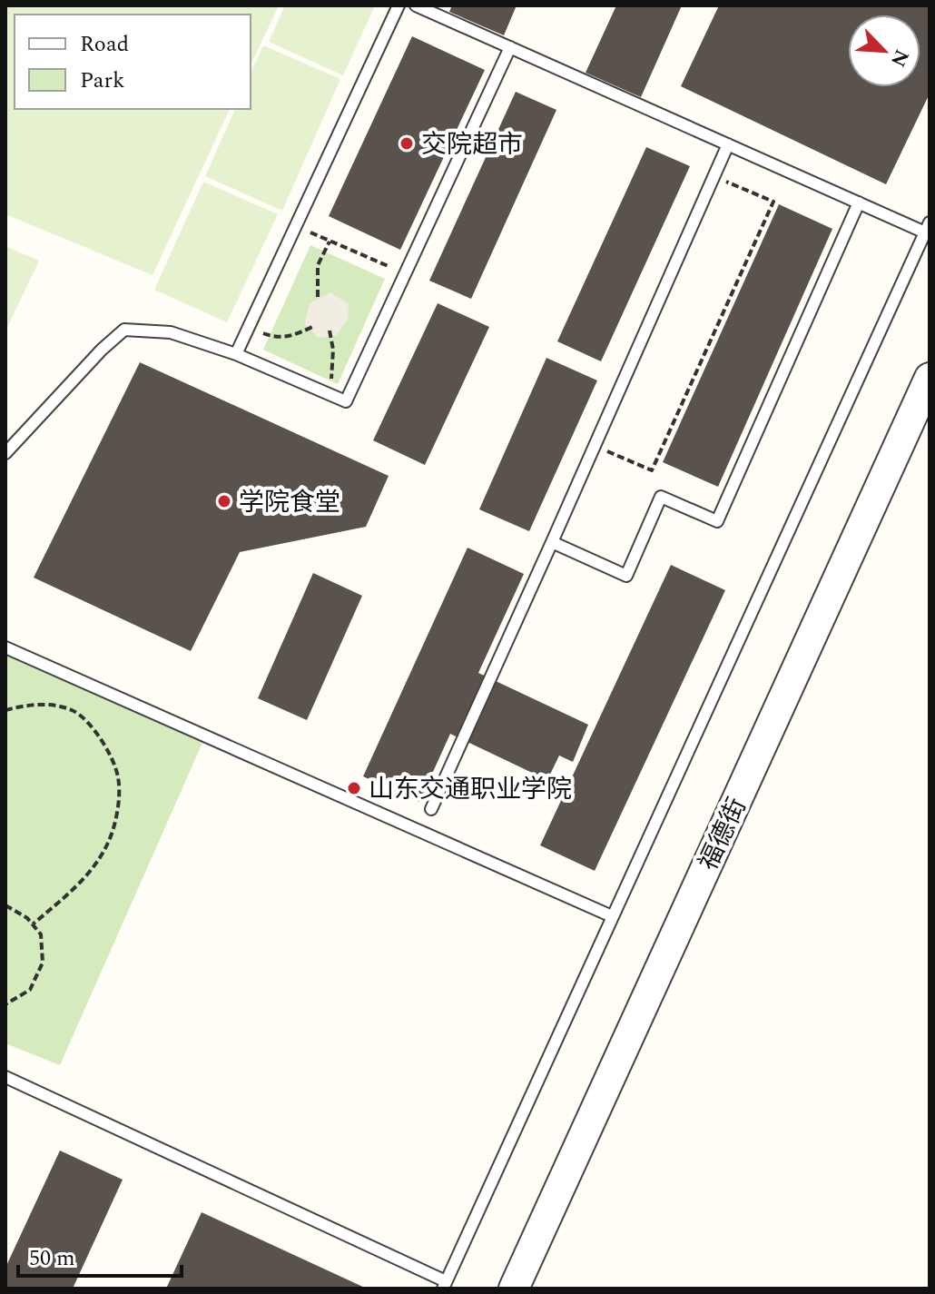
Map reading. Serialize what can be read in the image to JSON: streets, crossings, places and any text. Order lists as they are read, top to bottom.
{
  "streets": {
    "street": ["福德街"]
  },
  "places": ["交院超市", "学院食堂", "山东交通职业学院"],
  "legend": ["Road", "Park"],
  "scale_bar": "50 m",
  "north": "bottom right"
}
